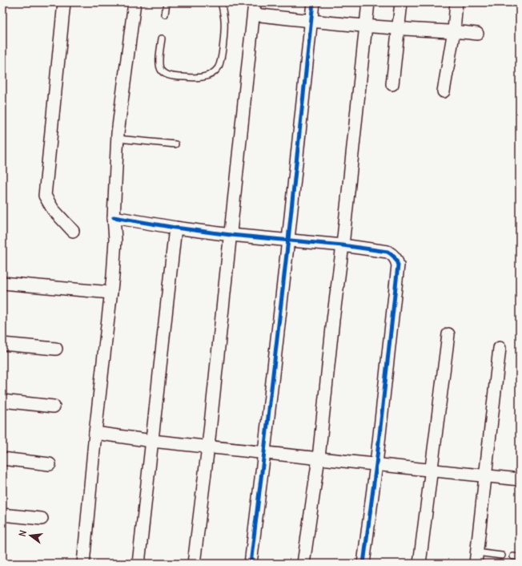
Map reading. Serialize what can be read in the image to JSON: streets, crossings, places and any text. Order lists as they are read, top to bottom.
{
  "north": "left"
}
